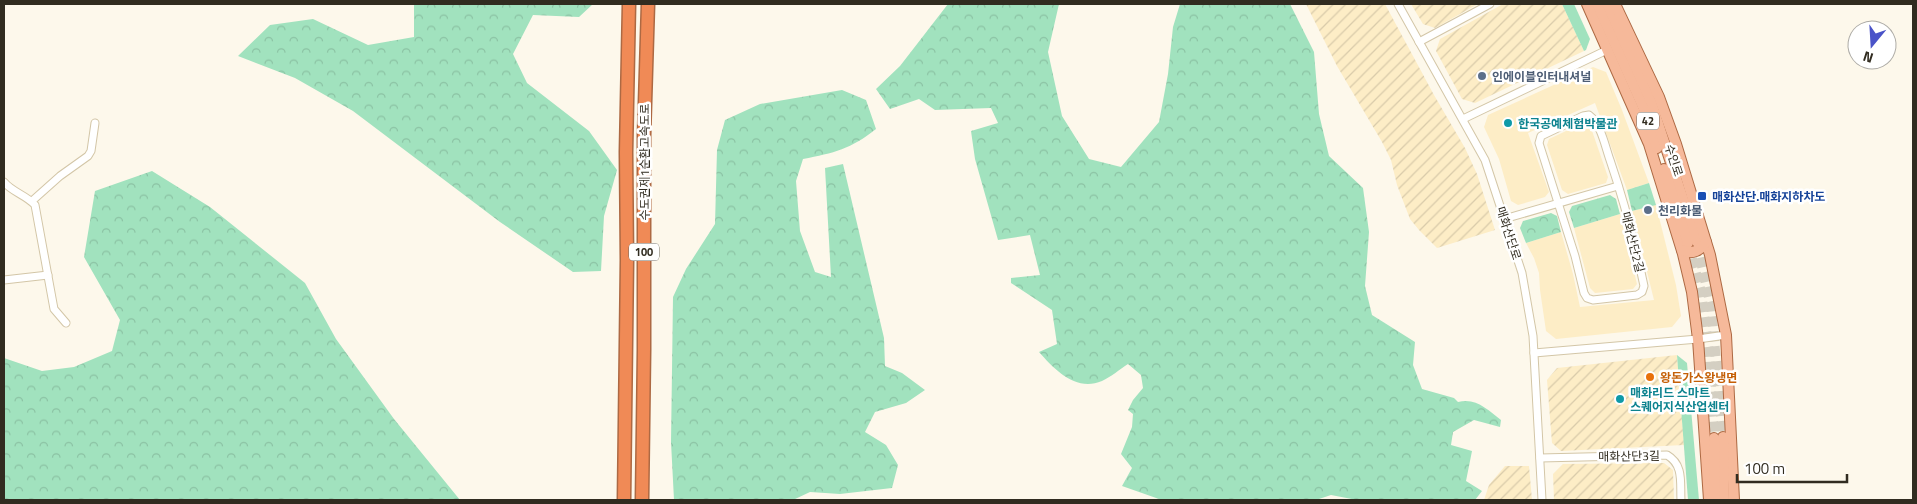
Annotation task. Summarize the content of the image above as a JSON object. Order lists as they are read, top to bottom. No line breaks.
{"streets":{"highway":["수도권제1순환고속도로","100"],"main road":["42","수인로"],"street":["매화산단로","매화산단2길","매화산단3길"]},"crossings":[["매화산단로","매화산단3길"]],"places":{"other":["인에이블인터내셔널","한국공예체험박물관","천리화물","왕돈가스왕냉면","매화리드 스마트 스퀘어지식산업센터"],"transit":["매화산단.매화지하차도"]},"scale_bar":"100 m","north":"bottom"}
